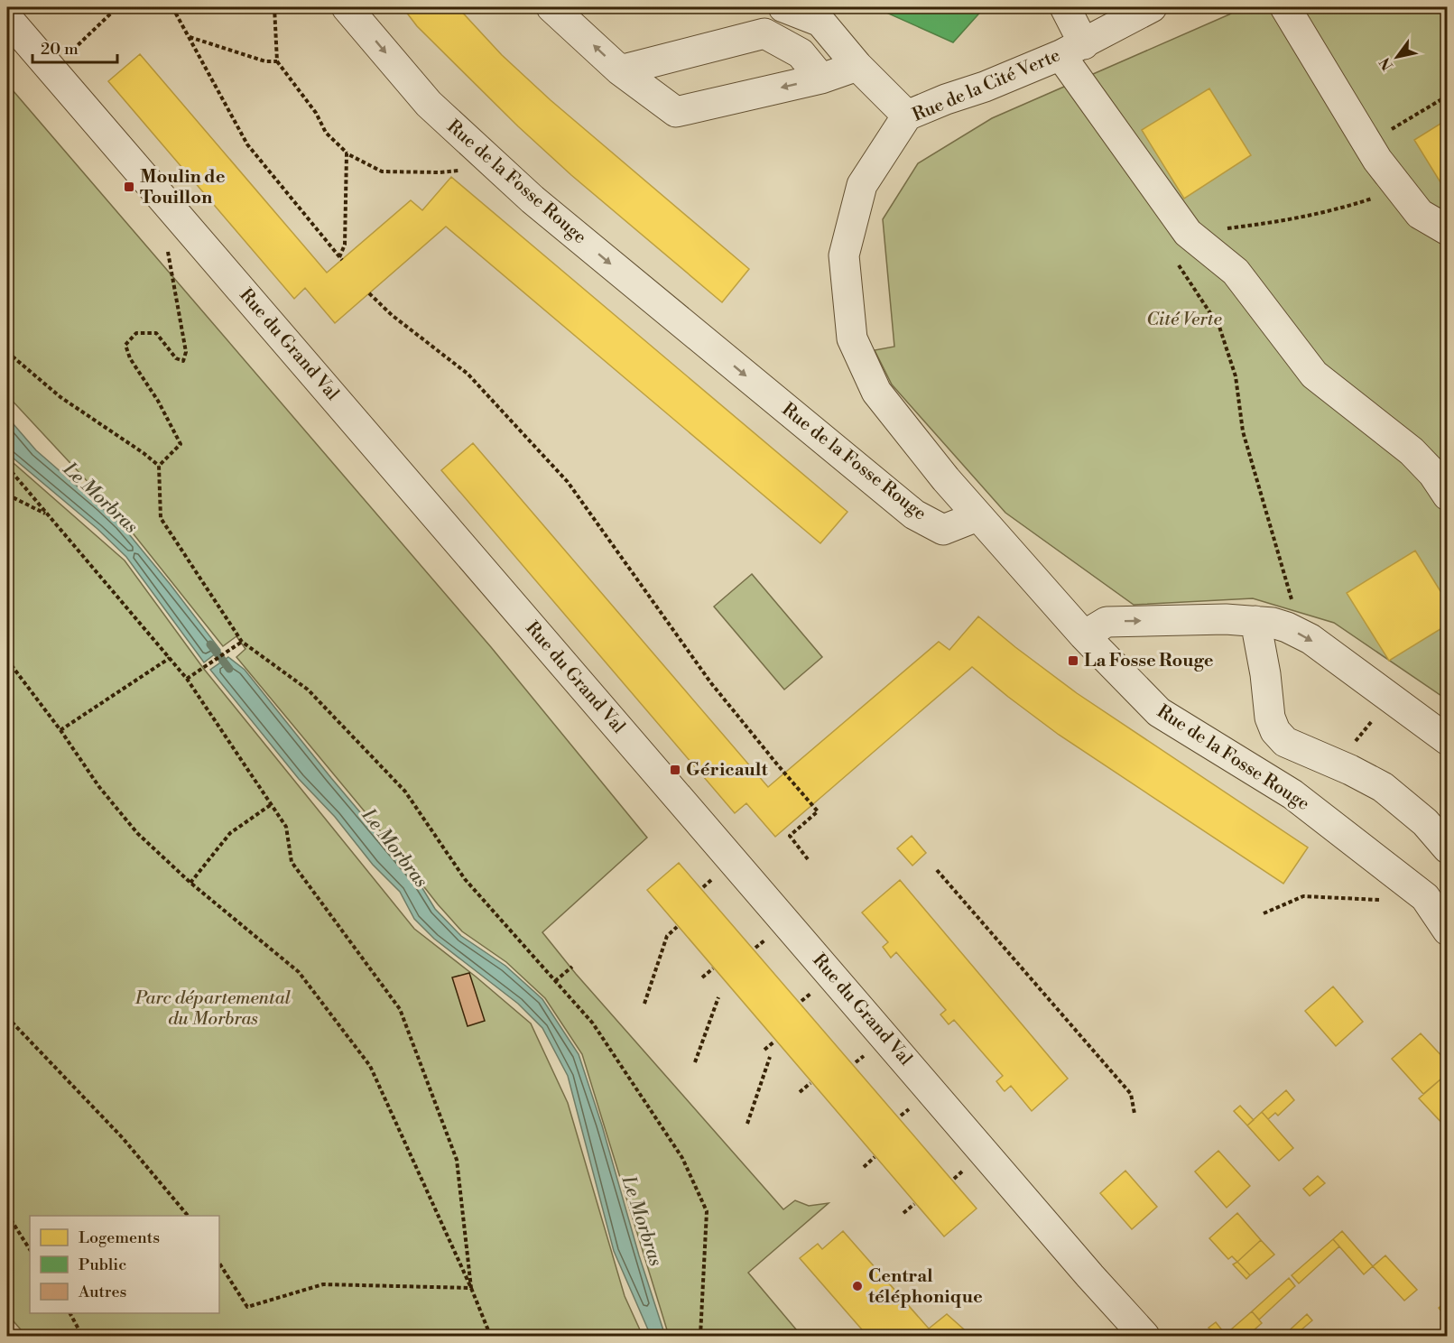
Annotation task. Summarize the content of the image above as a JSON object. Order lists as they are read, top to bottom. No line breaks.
{"streets":{"street":["Rue de la Cité Verte","Rue de la Fosse Rouge","Rue du Grand Val"]},"crossings":[["Rue de la Cité Verte","Rue de la Fosse Rouge"]],"one_way":["Rue de la Fosse Rouge"],"water":["Le Morbras"],"parks":["Cité Verte","Parc départemental du Morbras"],"places":{"transit":["Moulin de Touillon","La Fosse Rouge","Géricault"],"other":["Central téléphonique"]},"legend":["Logements","Public","Autres"],"scale_bar":"20 m","north":"bottom left"}
